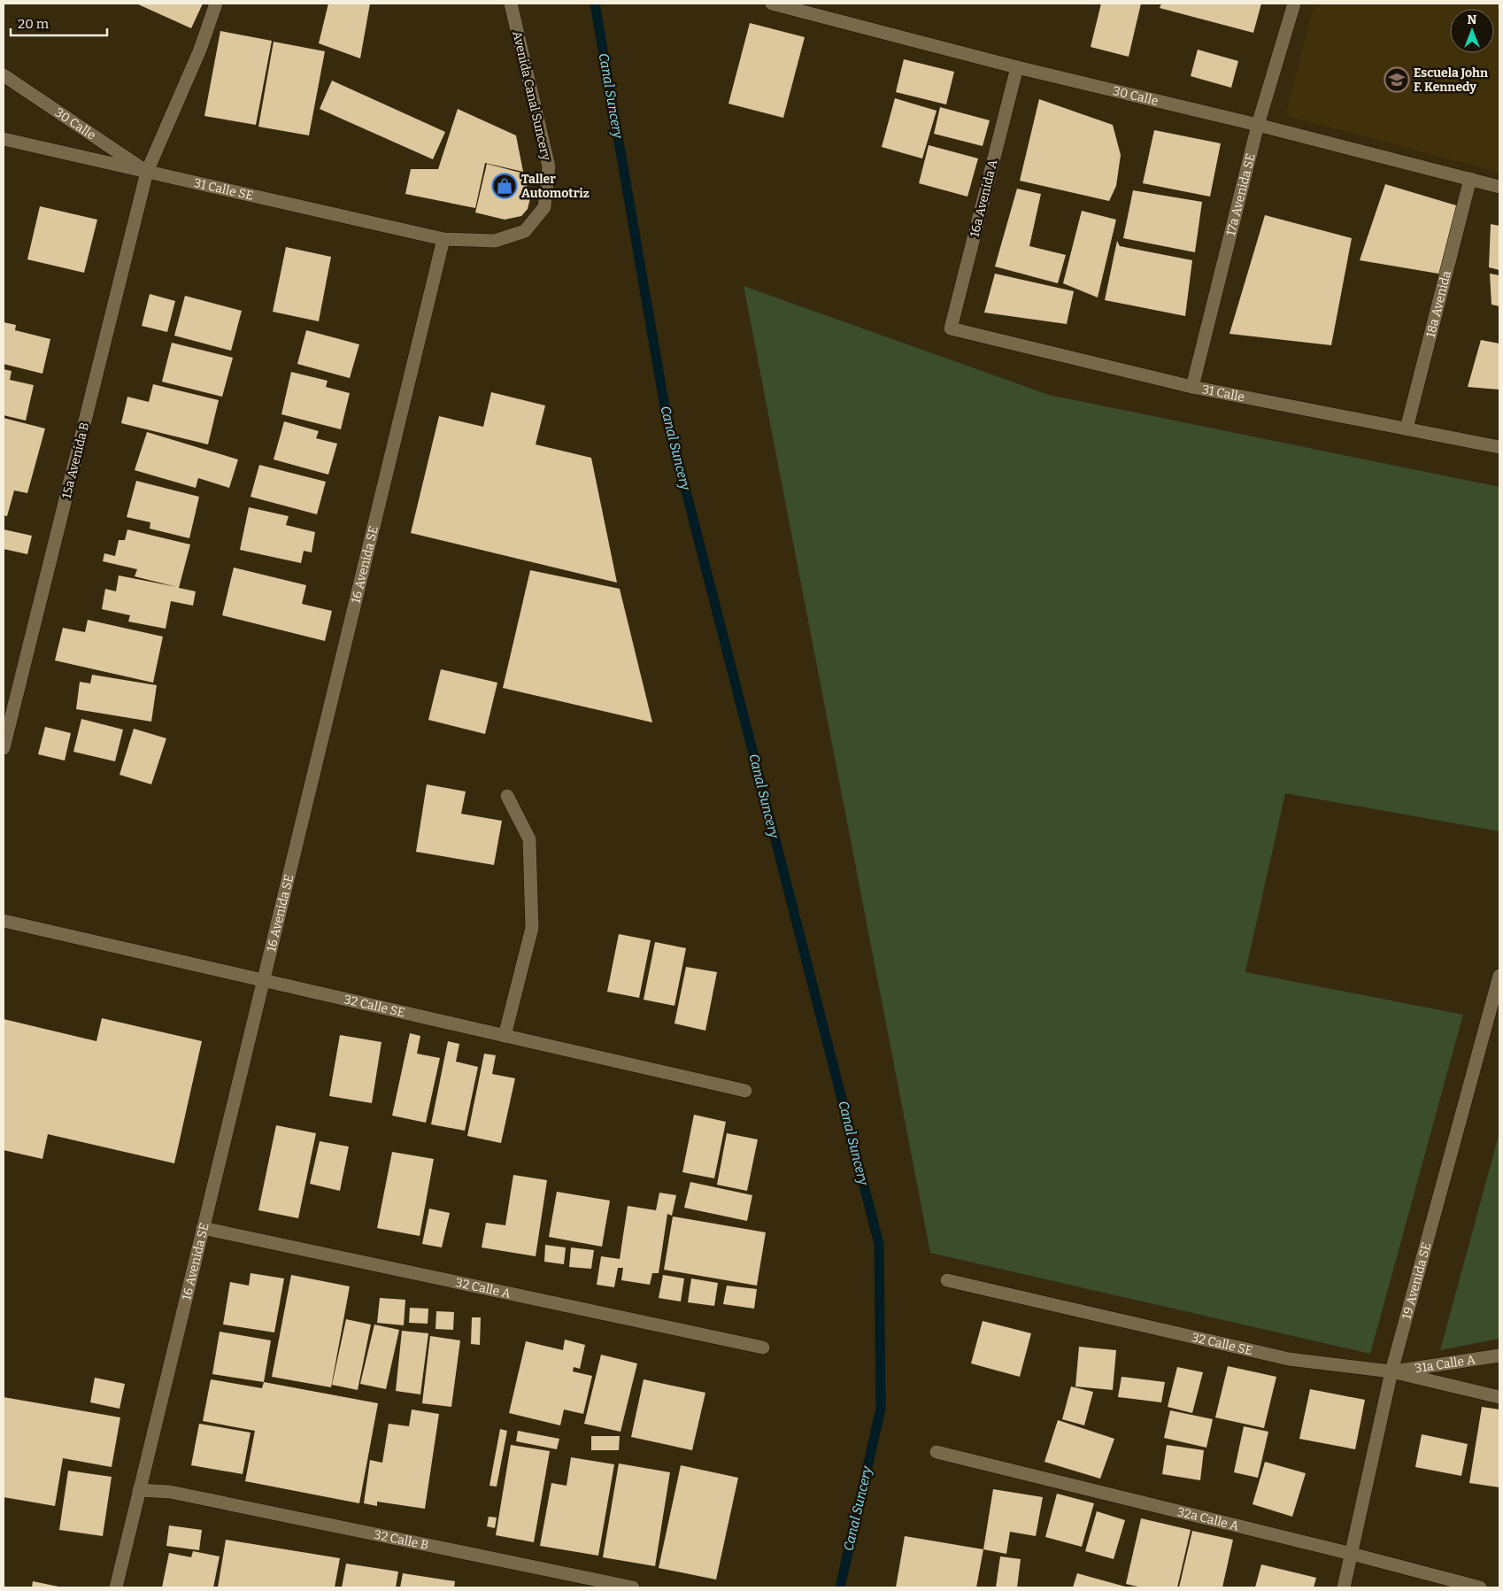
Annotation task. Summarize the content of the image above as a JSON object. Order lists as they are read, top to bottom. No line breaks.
{"streets":{"street":["Avenida Canal Suncery","30 Calle","31 Calle SE","17a Avenida SE","16a Avenida A","18a Avenida","31 Calle","15a Avenida B","16 Avenida SE","32 Calle SE","19 Avenida SE","32 Calle A","31a Calle A","32a Calle A","32 Calle B"]},"crossings":[["Avenida Canal Suncery","31 Calle SE"],["Avenida Canal Suncery","16 Avenida SE"],["30 Calle","31 Calle SE"],["30 Calle","17a Avenida SE"],["30 Calle","16a Avenida A"],["30 Calle","18a Avenida"],["30 Calle","15a Avenida B"],["31 Calle SE","15a Avenida B"],["31 Calle SE","16 Avenida SE"],["17a Avenida SE","31 Calle"],["16a Avenida A","31 Calle"],["18a Avenida","31 Calle"],["16 Avenida SE","32 Calle SE"],["16 Avenida SE","32 Calle A"],["16 Avenida SE","32 Calle B"],["32 Calle SE","19 Avenida SE"],["32 Calle SE","31a Calle A"],["19 Avenida SE","31a Calle A"],["19 Avenida SE","32a Calle A"]],"water":["Canal Suncery"],"places":{"school or university":["Escuela John F. Kennedy"],"shop":["Taller Automotriz"]},"scale_bar":"20 m","north":"top"}
